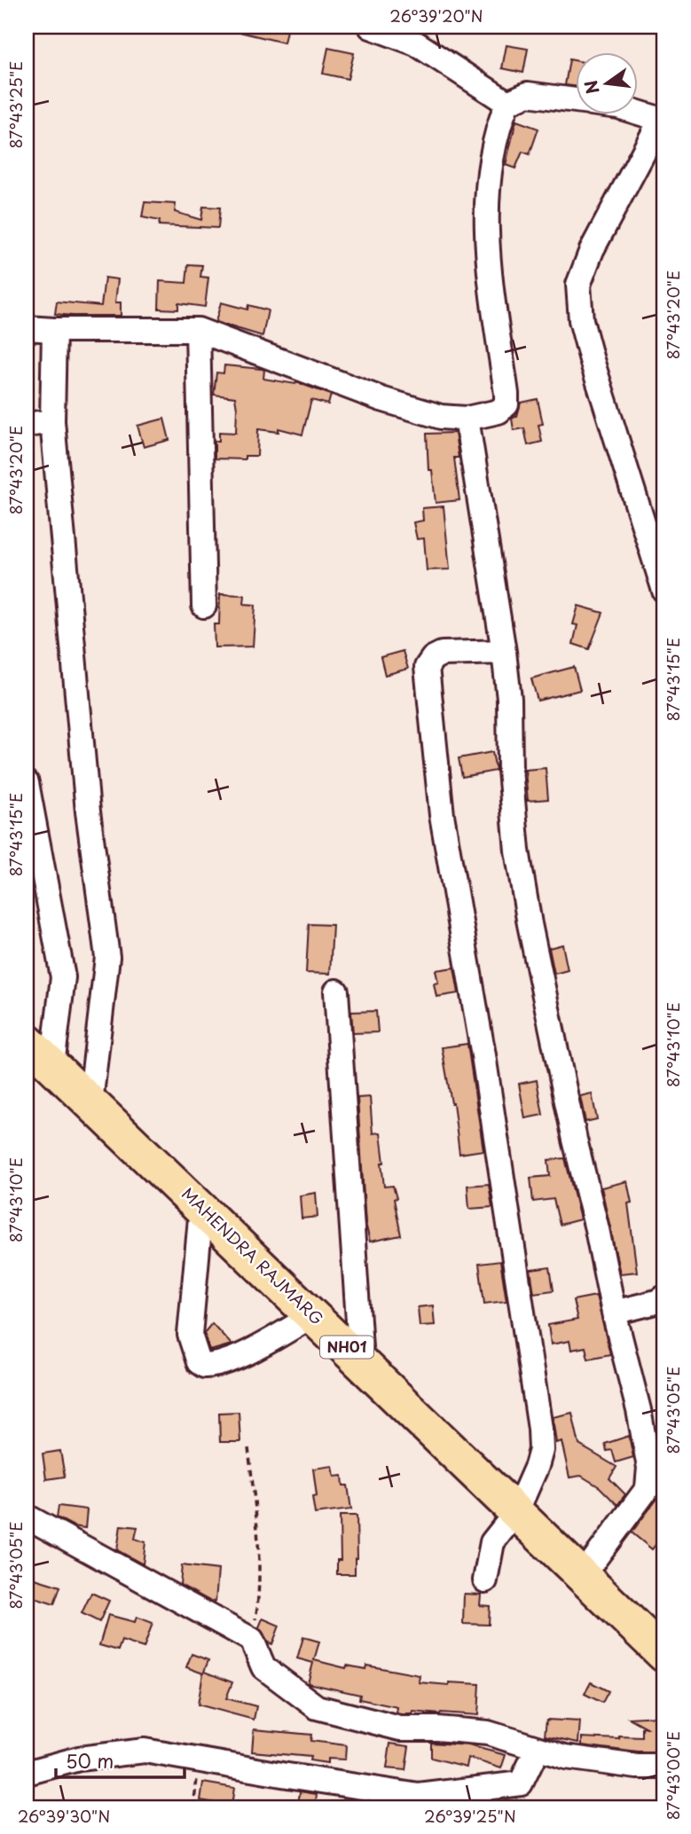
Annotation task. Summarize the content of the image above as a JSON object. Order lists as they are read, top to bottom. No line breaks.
{"streets":{"highway":["MAHENDRA RAJMARG","NH01"]},"scale_bar":"50 m","north":"left","coordinates":["26°39'20\"N","87°43'25\"E","87°43'20\"E","87°43'15\"E","87°43'10\"E","87°43'05\"E","87°43'00\"E","26°39'30\"N","26°39'25\"N"]}
